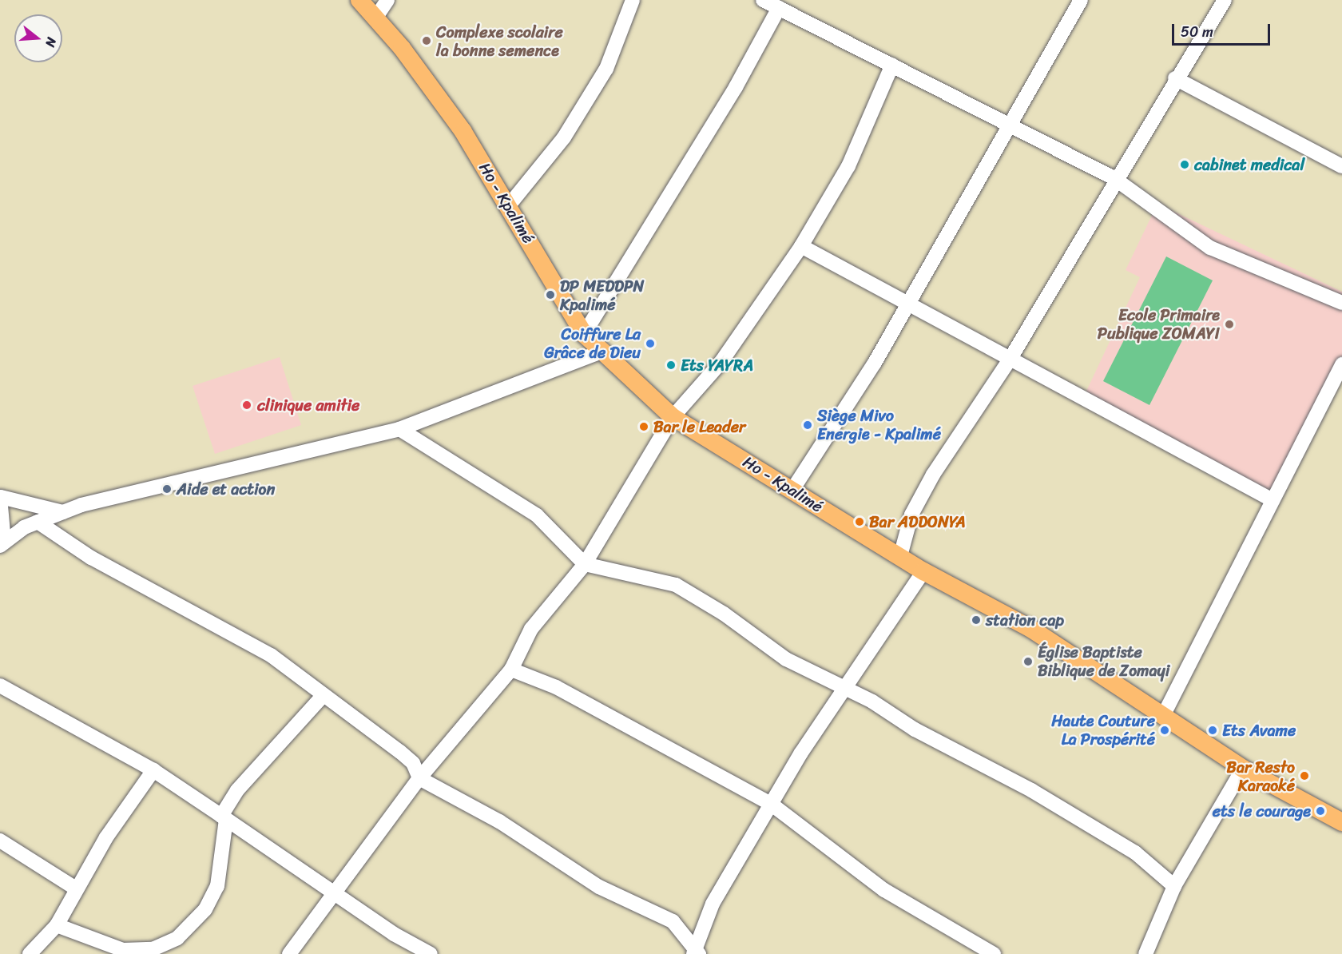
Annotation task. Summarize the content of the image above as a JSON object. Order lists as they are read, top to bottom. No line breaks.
{"streets":{"main road":["Ho - Kpalimé"]},"places":["Complexe scolaire la bonne semence","cabinet medical","DP MEDDPN Kpalimé","Ecole Primaire Publique ZOMAYI","Coiffure La Grâce de Dieu","Ets YAYRA","clinique amitie","Siège Mivo Energie - Kpalimé","Bar le Leader","Aide et action","Bar ADDONYA","station cap","Église Baptiste Biblique de Zomayi","Haute Couture La Prospérité","Ets Avame","Bar Resto Karaoké","ets le courage"],"scale_bar":"50 m","north":"right"}
